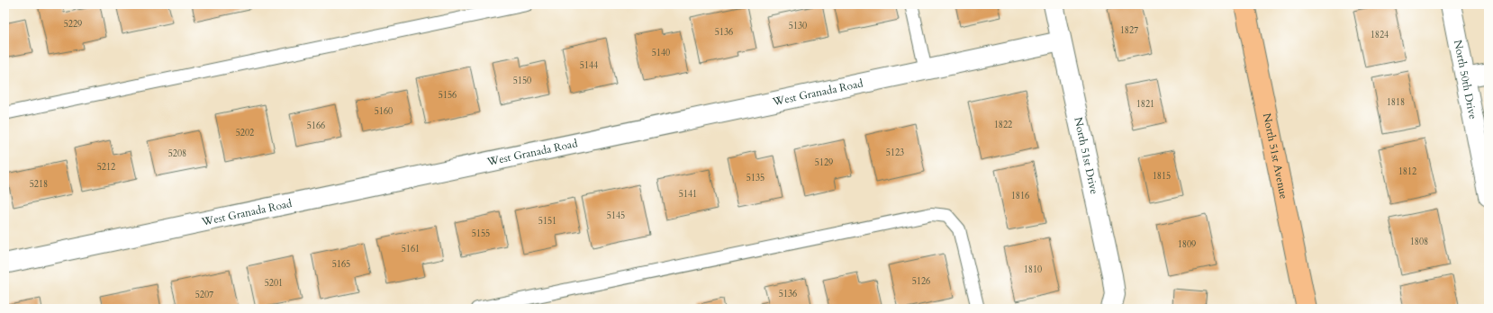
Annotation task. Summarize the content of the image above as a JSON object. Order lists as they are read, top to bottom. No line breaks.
{"streets":{"main road":["North 51st Avenue"],"street":["North 50th Drive","West Granada Road","North 51st Drive"]},"crossings":[["West Granada Road","North 51st Drive"]],"house_numbers":["5229","5130","1827","5136","1824","5140","5144","5150","5156","1818","1821","5160","1822","5166","5202","5123","5208","5129","5212","1812","1815","5135","5218","5141","1816","5145","5151","5155","1808","1809","5161","5165","1810","5126","5201","5136","5207"]}
